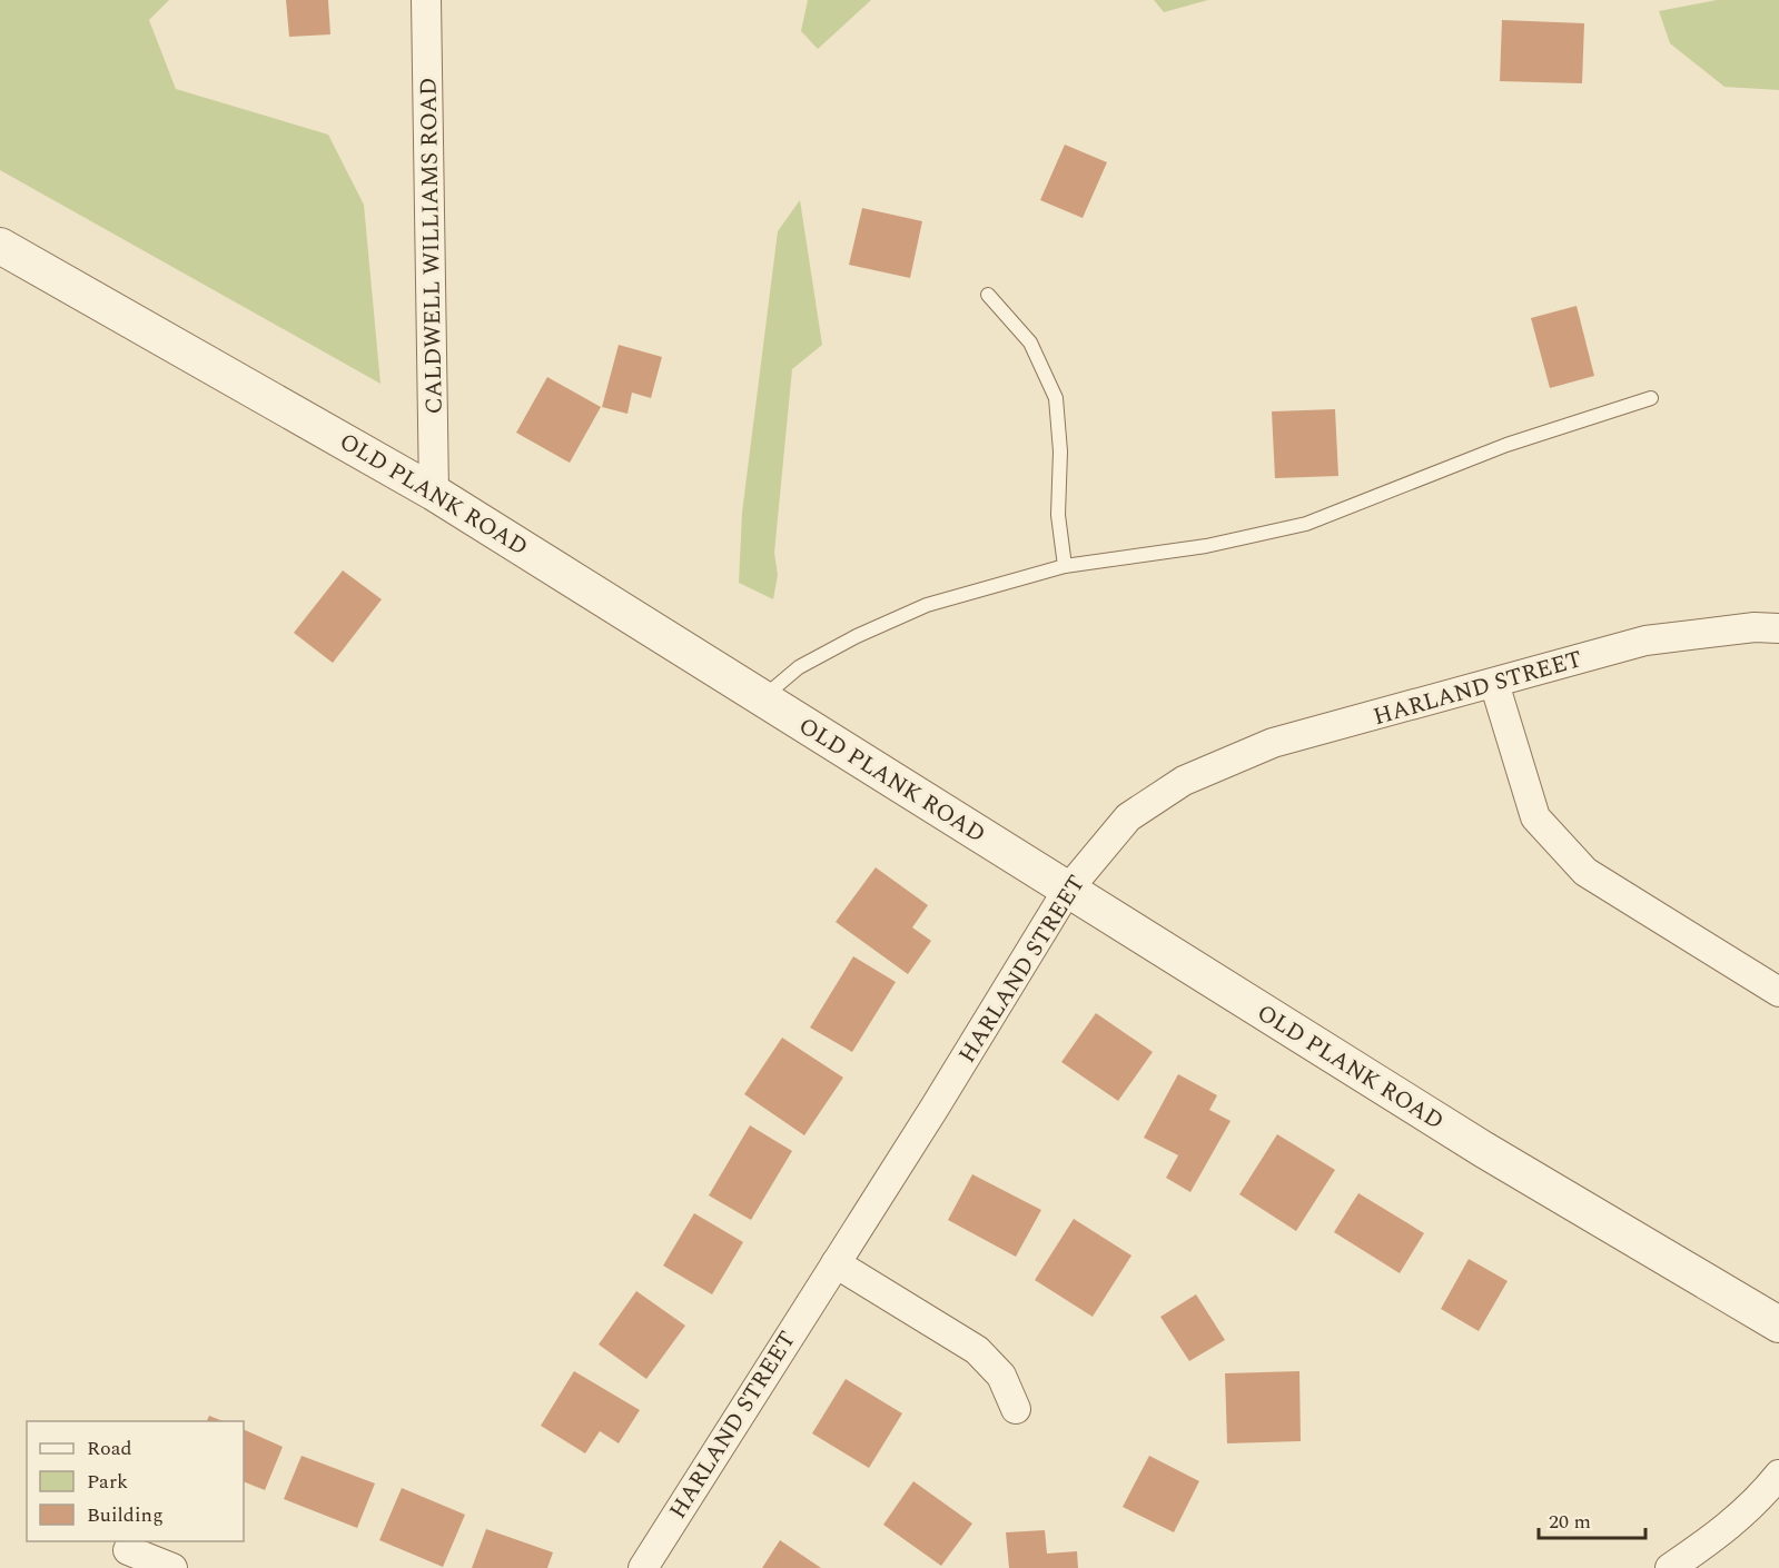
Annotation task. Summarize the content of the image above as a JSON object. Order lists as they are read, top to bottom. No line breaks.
{"streets":{"street":["CALDWELL WILLIAMS ROAD","OLD PLANK ROAD","HARLAND STREET"]},"crossings":[["CALDWELL WILLIAMS ROAD","OLD PLANK ROAD"],["OLD PLANK ROAD","HARLAND STREET"]],"legend":["Road","Park","Building"],"scale_bar":"20 m"}
